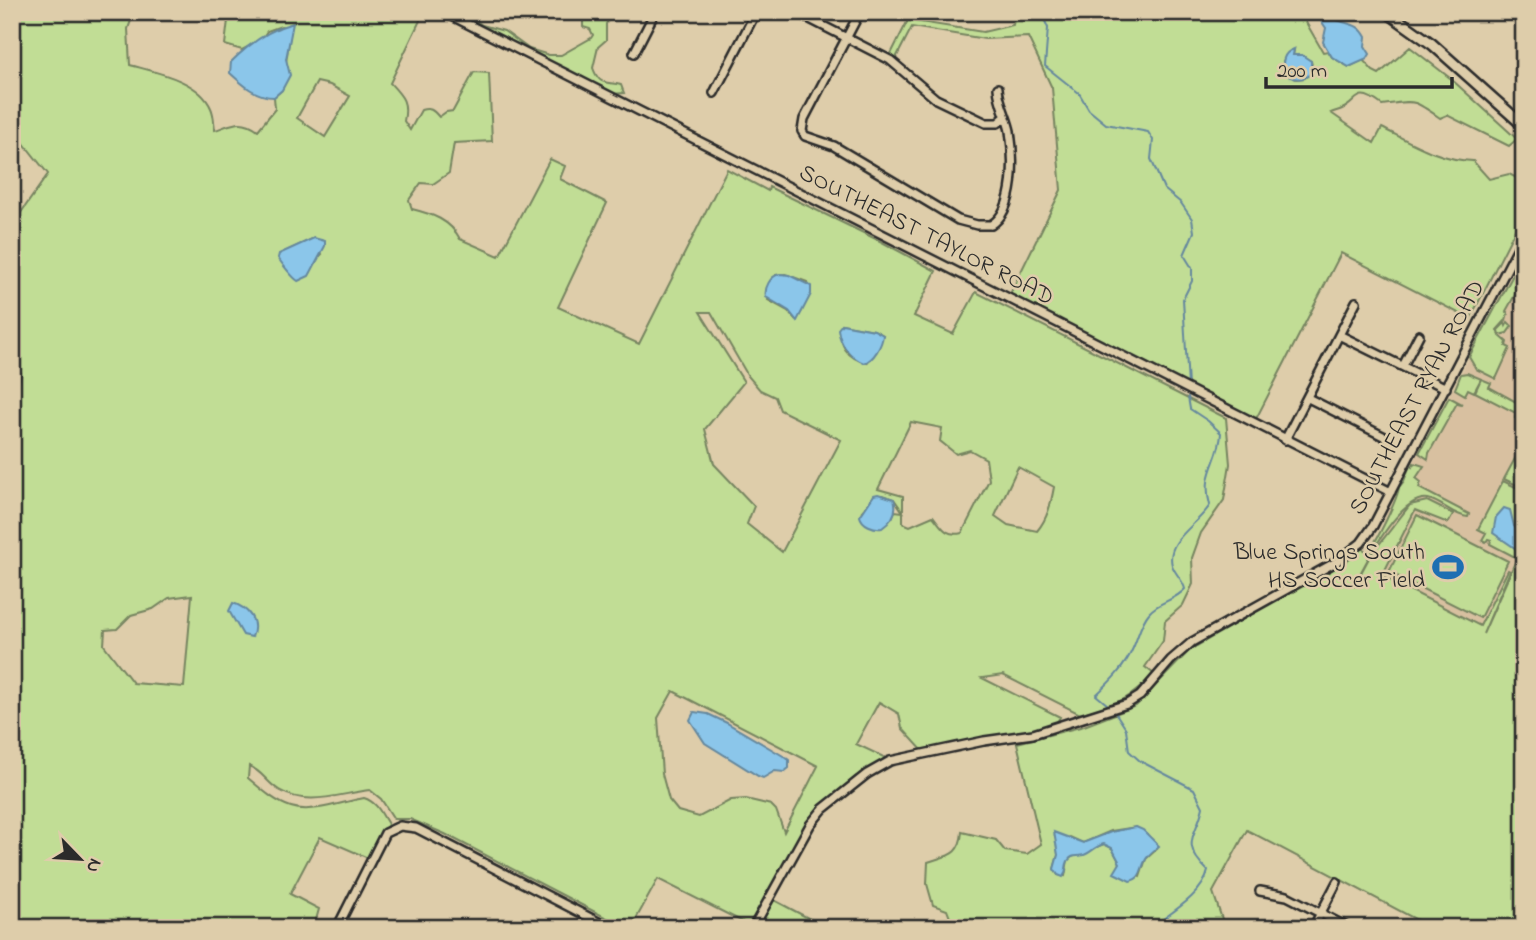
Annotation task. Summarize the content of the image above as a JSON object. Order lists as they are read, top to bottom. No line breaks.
{"streets":{"street":["SOUTHEAST TAYLOR ROAD","SOUTHEAST RYAN ROAD"]},"crossings":[["SOUTHEAST TAYLOR ROAD","SOUTHEAST RYAN ROAD"]],"places":{"sports":["Blue Springs South HS Soccer Field"]},"scale_bar":"200 m","north":"bottom right"}
